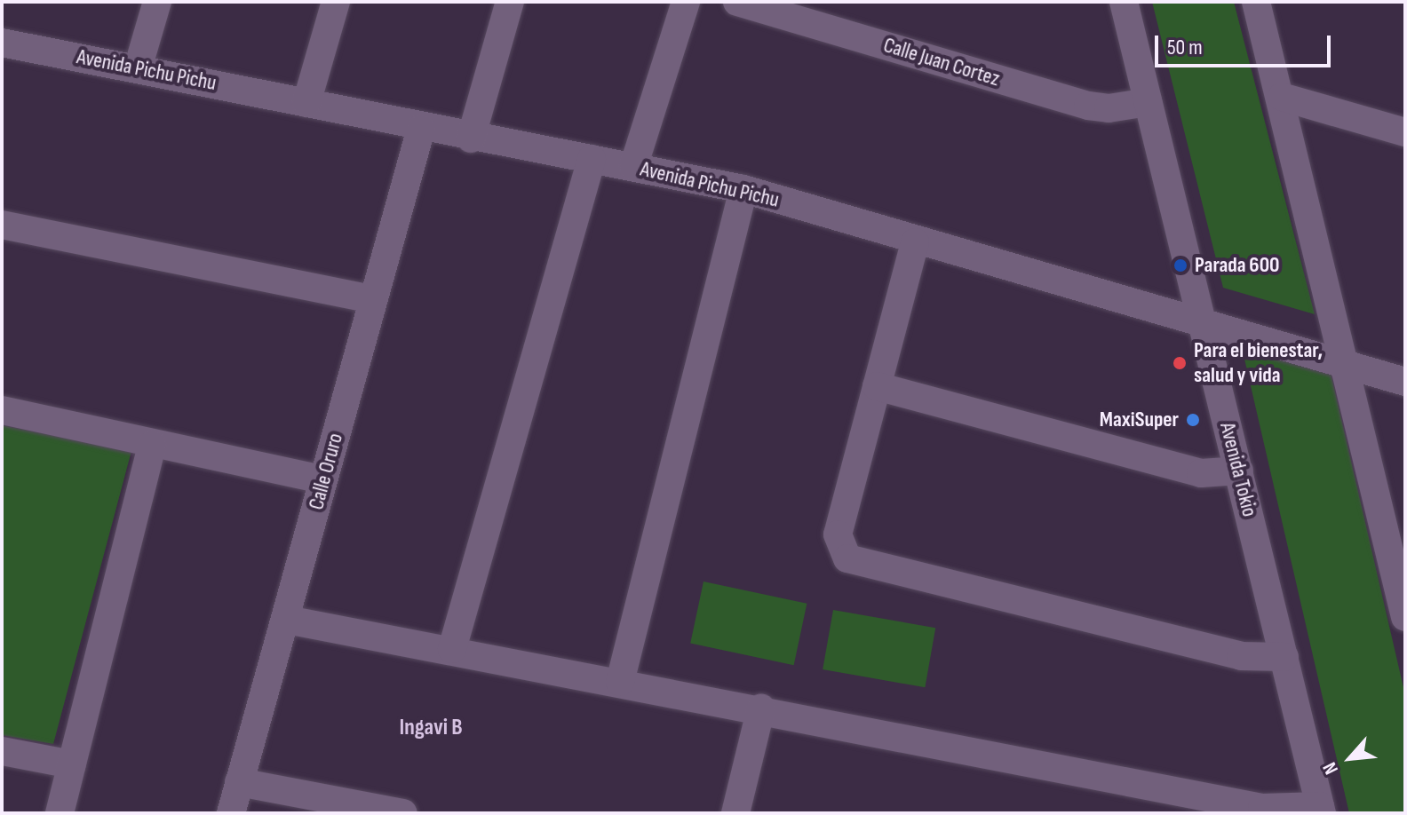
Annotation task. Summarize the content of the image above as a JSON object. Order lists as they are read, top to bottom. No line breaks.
{"streets":{"street":["Calle Juan Cortez","Avenida Pichu Pichu","Avenida Tokio","Calle Oruro"]},"crossings":[["Calle Juan Cortez","Avenida Tokio"],["Avenida Pichu Pichu","Avenida Tokio"],["Avenida Pichu Pichu","Calle Oruro"]],"districts":["Ingavi B"],"places":["Parada 600","Para el bienestar, salud y vida","MaxiSuper"],"scale_bar":"50 m","north":"bottom left"}
